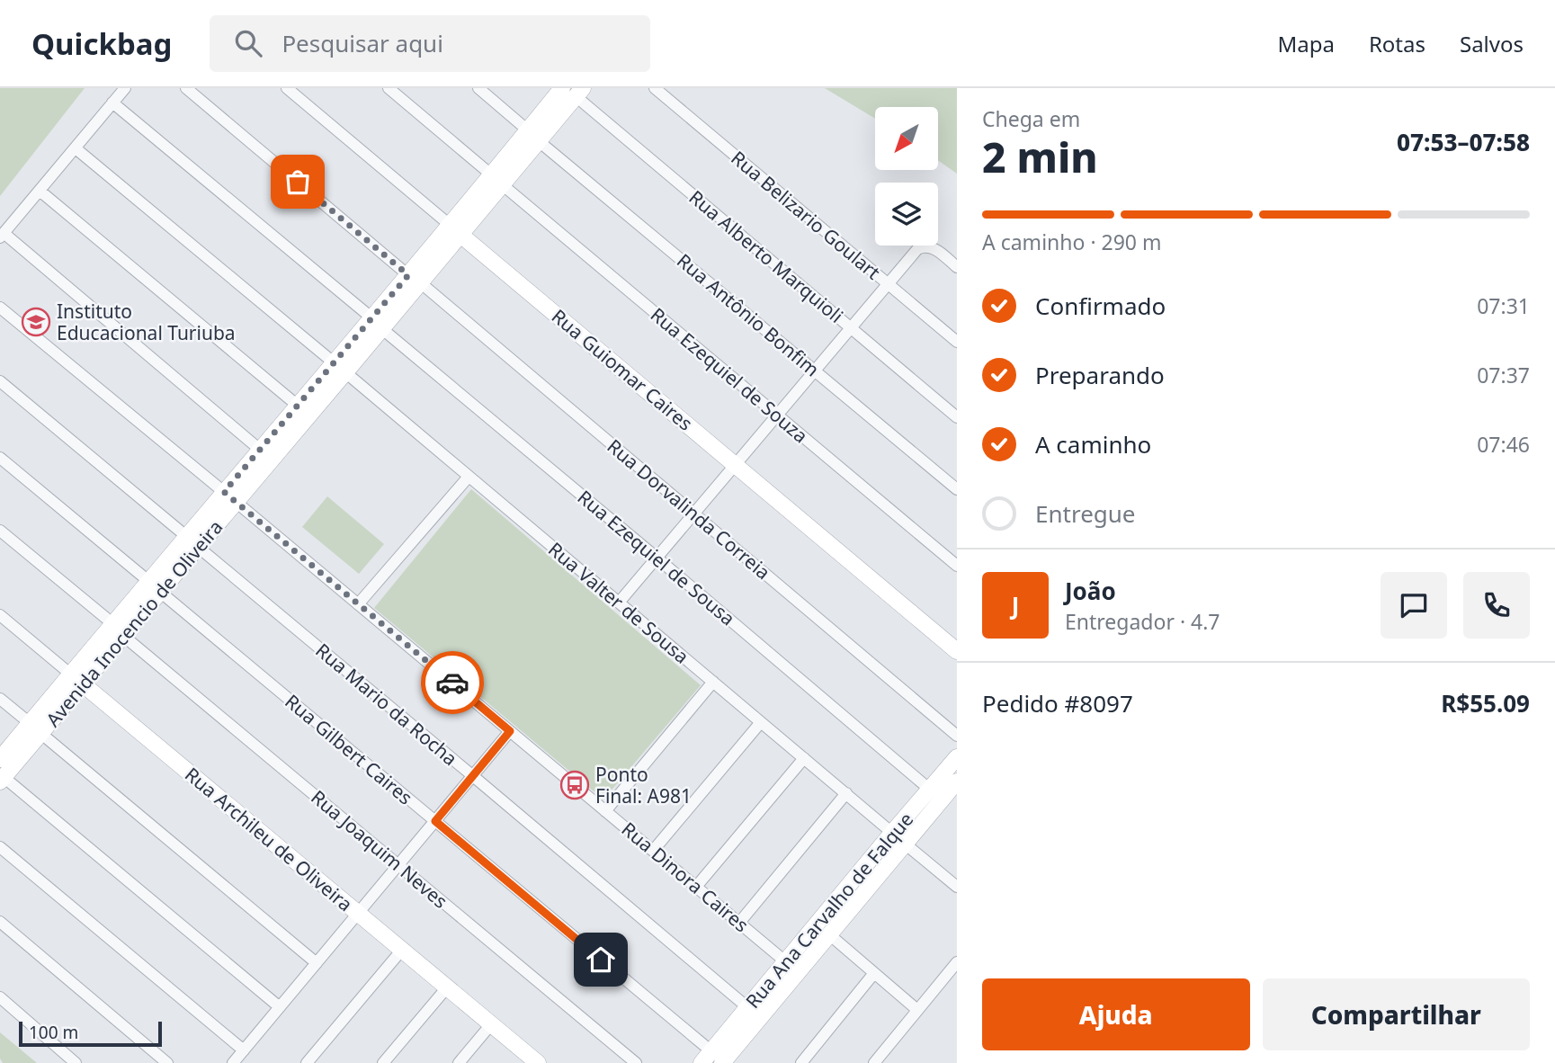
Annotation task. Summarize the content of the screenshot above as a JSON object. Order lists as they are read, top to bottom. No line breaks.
{"streets":{"street":["Rua Belizario Goulart","Rua Alberto Marquioli","Rua Antônio Bonfim","Rua Guiomar Caires","Rua Ezequiel de Souza","Rua Dorvalinda Correia","Rua Ezequiel de Sousa","Rua Valter de Sousa","Avenida Inocencio de Oliveira","Rua Mario da Rocha","Rua Gilbert Caires","Rua Archileu de Oliveira","Rua Joaquim Neves","Rua Dinora Caires","Rua Ana Carvalho de Falque"]},"crossings":[["Rua Alberto Marquioli","Avenida Inocencio de Oliveira"],["Rua Antônio Bonfim","Avenida Inocencio de Oliveira"],["Rua Guiomar Caires","Avenida Inocencio de Oliveira"],["Rua Ezequiel de Souza","Avenida Inocencio de Oliveira"],["Rua Dorvalinda Correia","Avenida Inocencio de Oliveira"],["Rua Ezequiel de Sousa","Avenida Inocencio de Oliveira"],["Rua Ezequiel de Sousa","Rua Ana Carvalho de Falque"],["Rua Valter de Sousa","Avenida Inocencio de Oliveira"],["Rua Valter de Sousa","Rua Ana Carvalho de Falque"],["Avenida Inocencio de Oliveira","Rua Mario da Rocha"],["Avenida Inocencio de Oliveira","Rua Gilbert Caires"],["Avenida Inocencio de Oliveira","Rua Archileu de Oliveira"],["Avenida Inocencio de Oliveira","Rua Joaquim Neves"],["Avenida Inocencio de Oliveira","Rua Dinora Caires"],["Rua Mario da Rocha","Rua Ana Carvalho de Falque"],["Rua Gilbert Caires","Rua Ana Carvalho de Falque"],["Rua Dinora Caires","Rua Ana Carvalho de Falque"]],"places":{"school or university":["Instituto Educacional Turiuba"],"bus stop":["Ponto Final: A981"]},"scale_bar":"100 m","north":"bottom left","page":{"header":"Quickbag","search":"Pesquisar aqui","nav":["Mapa","Rotas","Salvos"],"heading":["2 min","Chega em","07:53–07:58"],"panel":["João","Entregador · 4.7","Pedido #8097","R$55.09"],"bar":"A caminho · 290 m","list":[["Confirmado","07:31"],["Preparando","07:37"],["A caminho","07:46"],"Entregue"],"round":"J","buttons":["Ajuda","Compartilhar"],"scale":"100 m"}}
